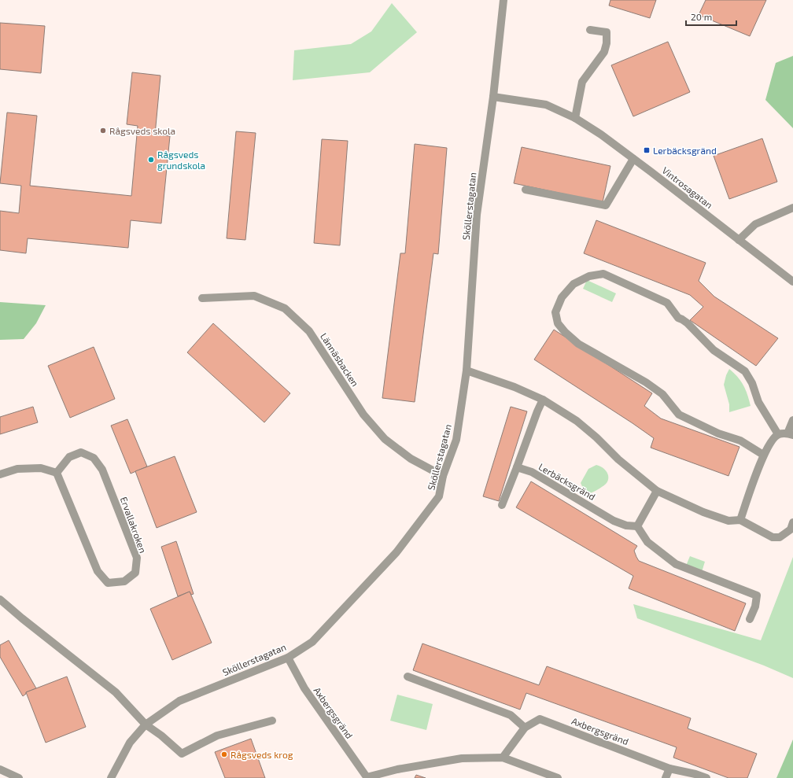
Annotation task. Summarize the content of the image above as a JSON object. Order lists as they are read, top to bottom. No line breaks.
{"streets":{"street":["Vintrosagatan","Sköllerstagatan","Lännäsbacken","Lerbäcksgränd","Ervallakroken","Axbergsgränd"]},"crossings":[["Vintrosagatan","Sköllerstagatan"],["Sköllerstagatan","Lännäsbacken"],["Sköllerstagatan","Axbergsgränd"]],"places":{"other":["Rågsveds skola","Rågsveds grundskola","Rågsveds krog"],"transit":["Lerbäcksgränd"]},"scale_bar":"20 m"}
